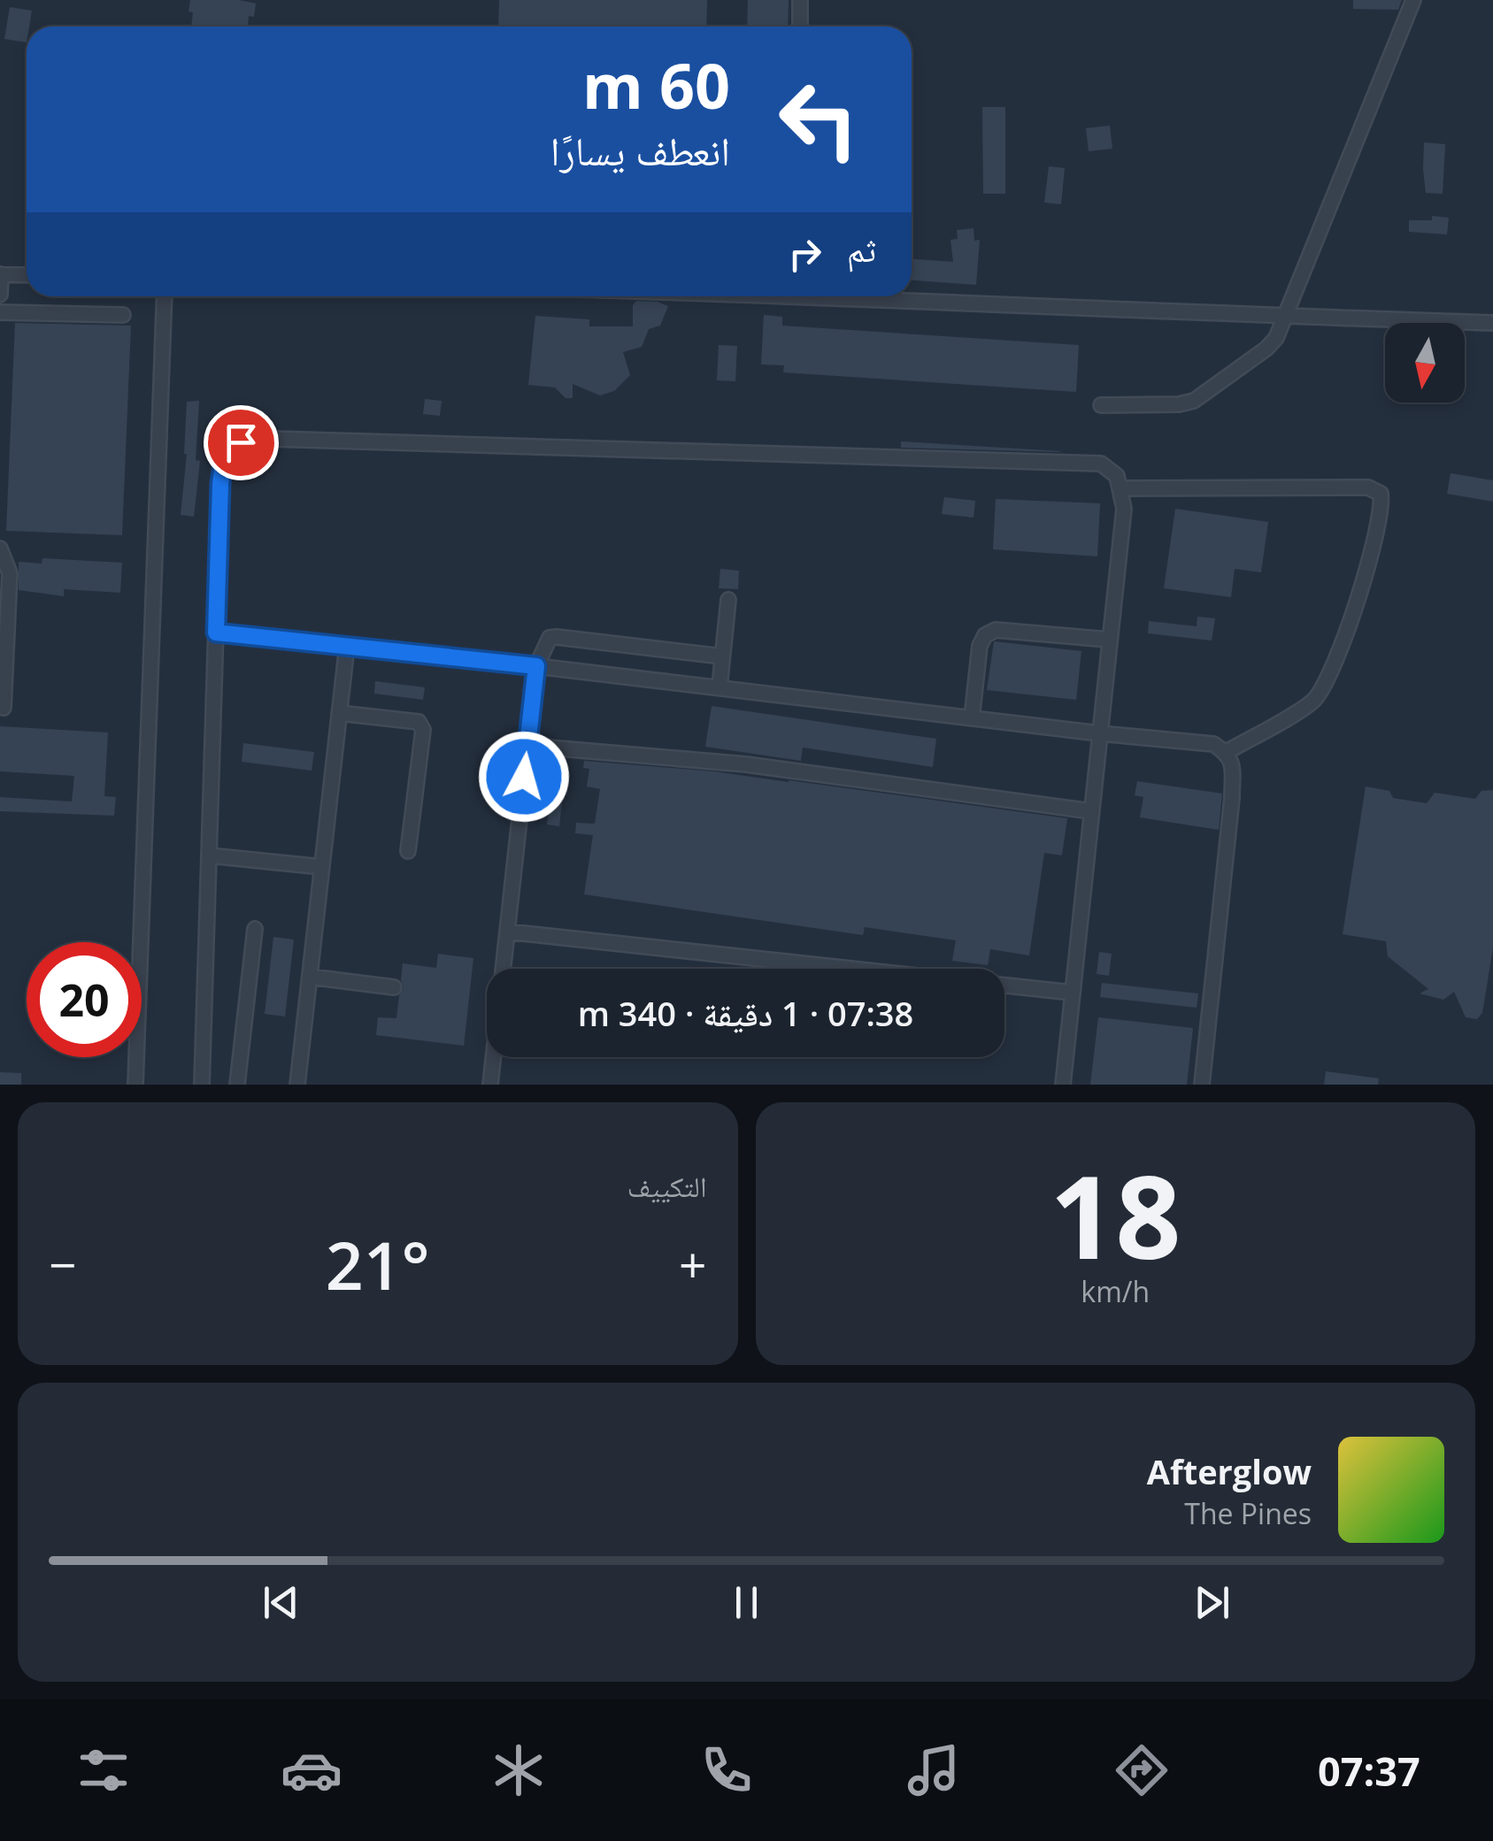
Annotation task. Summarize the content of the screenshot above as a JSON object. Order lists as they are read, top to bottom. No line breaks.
{"north":"bottom","page":{"turn":["60 m","انعطف يسارًا"],"then":"ثم","limit":"20","trip":"07:38 · 1 دقيقة · 340 m","tile":[["18","km/h"],"التكييف"],"heat":["−","21°","+"],"song":["Afterglow","The Pines"],"tabs":"07:37"}}
